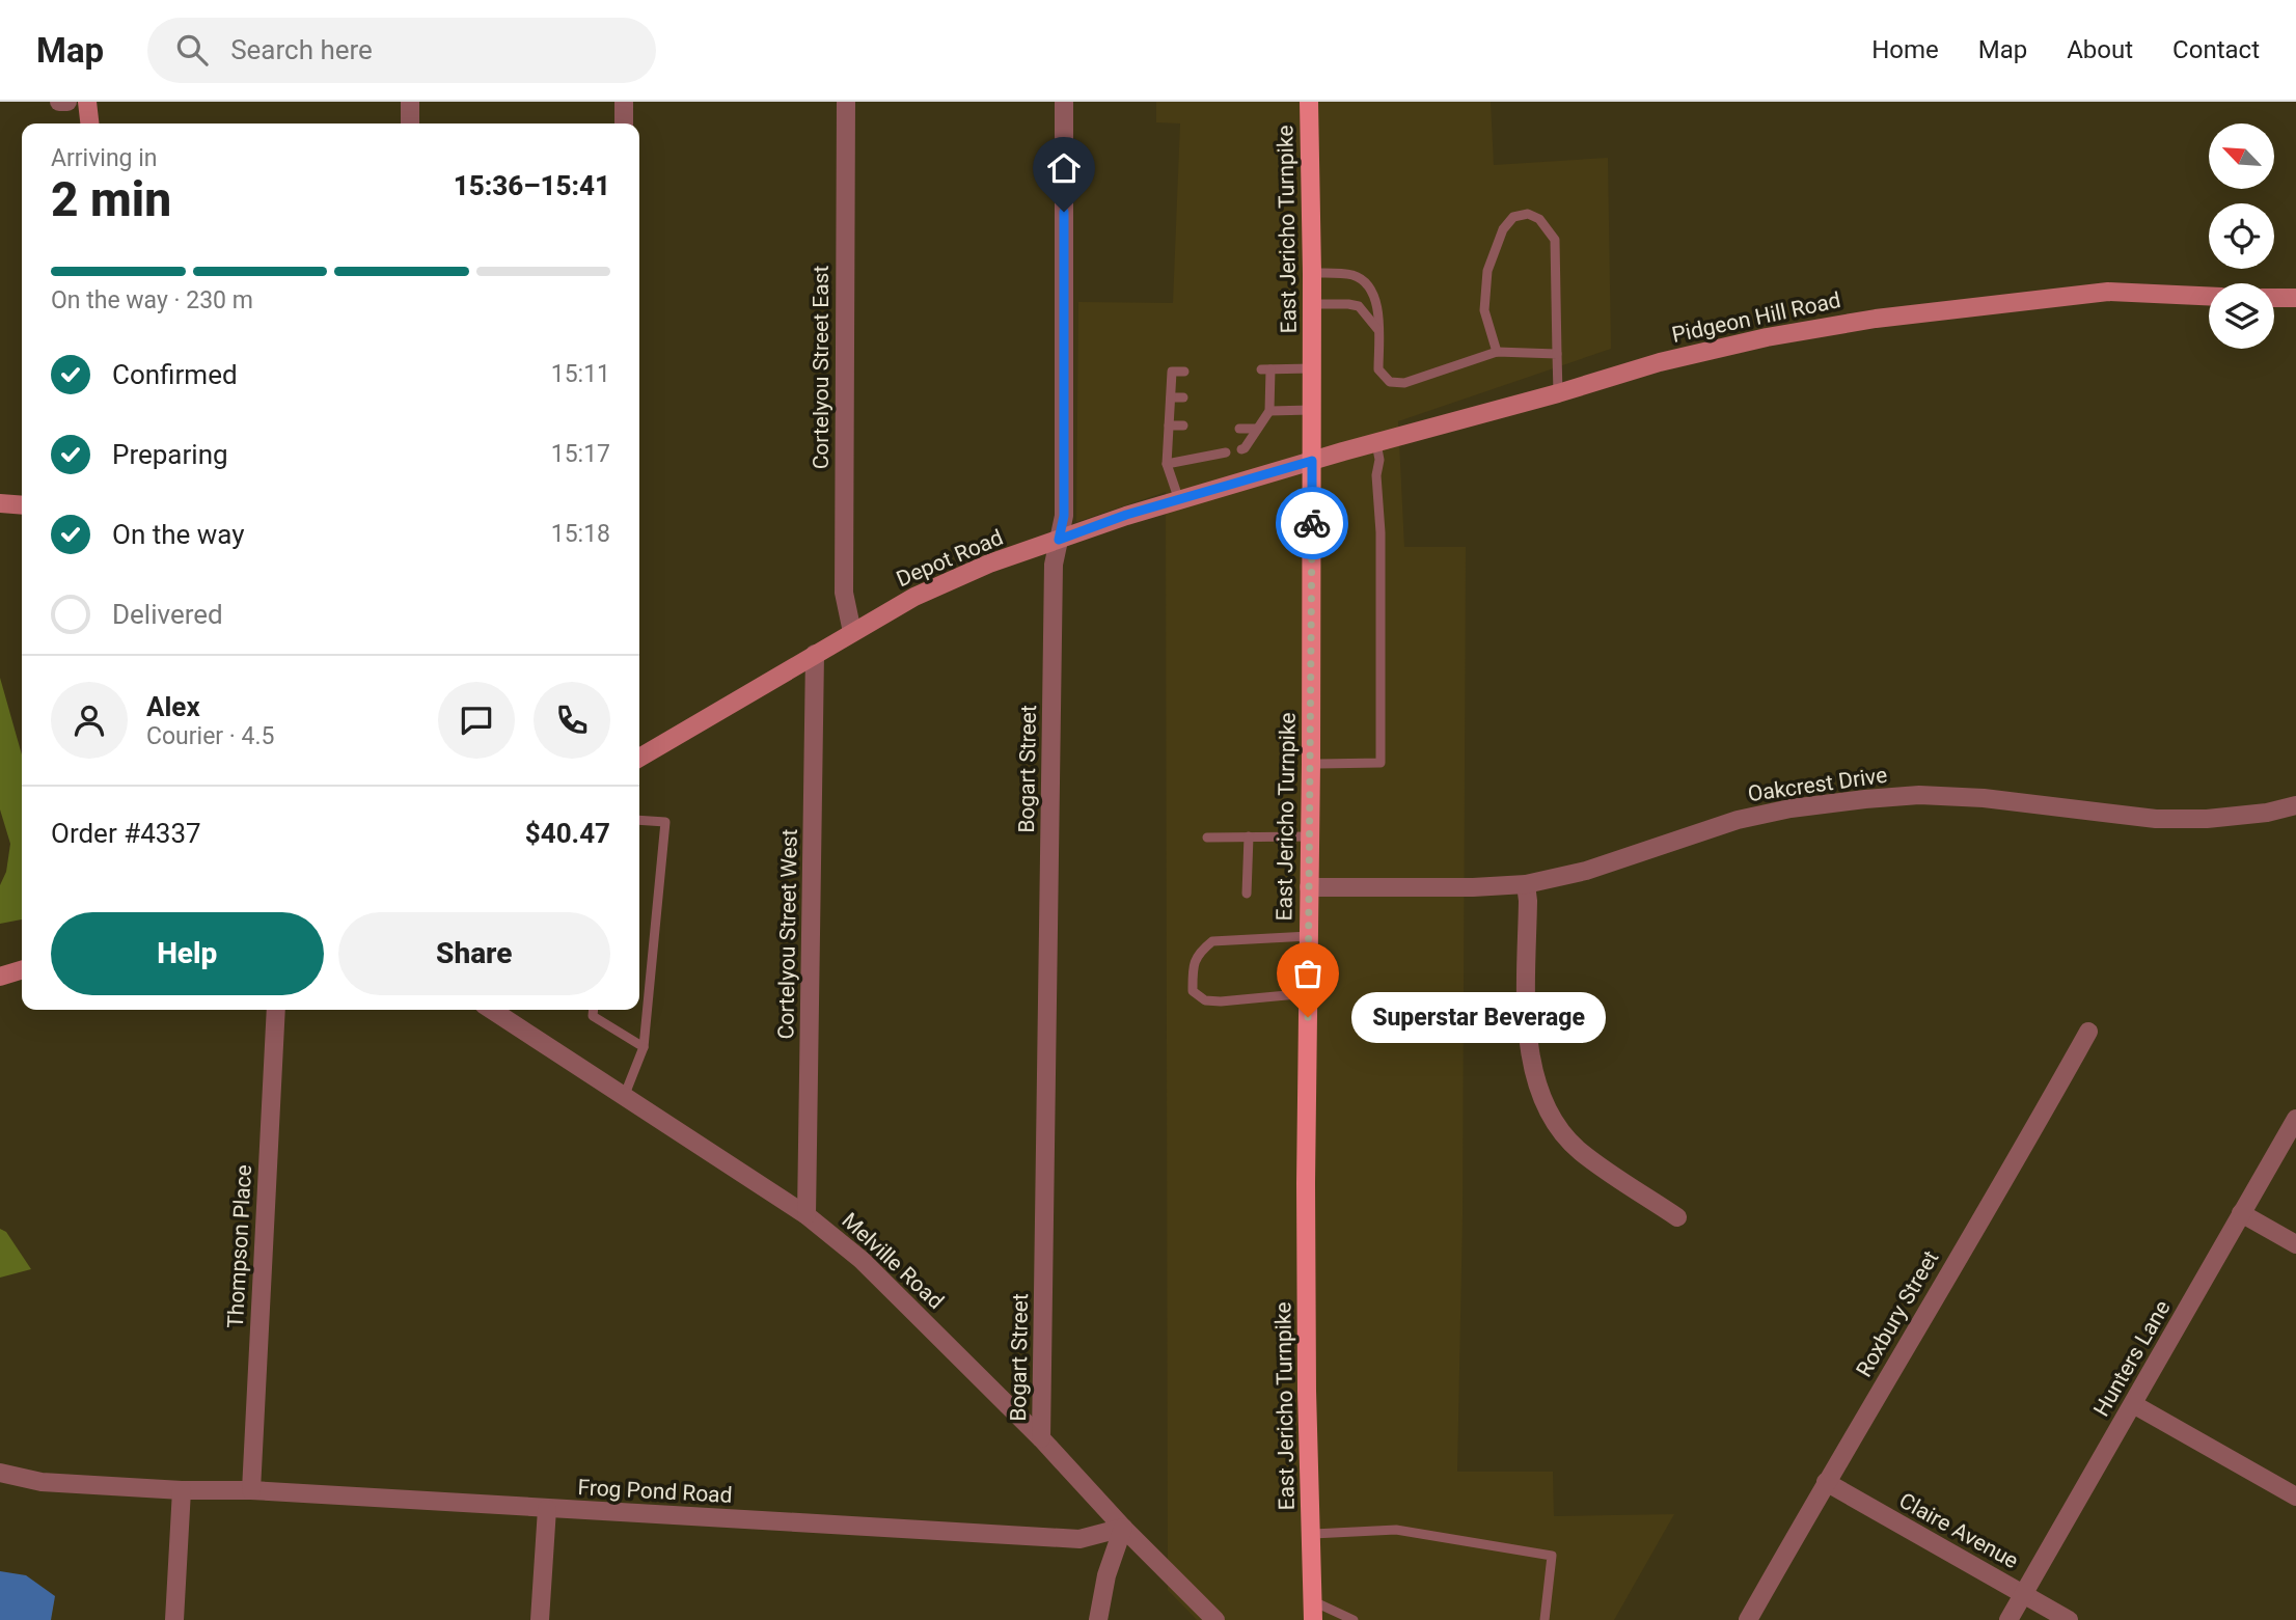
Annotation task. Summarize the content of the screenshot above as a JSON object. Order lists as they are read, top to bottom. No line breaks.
{"streets":{"main road":["East Jericho Turnpike"],"street":["Pidgeon Hill Road","Cortelyou Street East","Depot Road","Bogart Street","Oakcrest Drive","Cortelyou Street West","Thompson Place","Melville Road","Roxbury Street","Hunters Lane","Frog Pond Road","Claire Avenue"]},"crossings":[["East Jericho Turnpike","Pidgeon Hill Road"],["East Jericho Turnpike","Depot Road"],["East Jericho Turnpike","Oakcrest Drive"],["Pidgeon Hill Road","Depot Road"],["Cortelyou Street East","Depot Road"],["Depot Road","Bogart Street"],["Depot Road","Cortelyou Street West"],["Bogart Street","Melville Road"],["Cortelyou Street West","Melville Road"],["Thompson Place","Frog Pond Road"],["Melville Road","Frog Pond Road"],["Roxbury Street","Claire Avenue"],["Hunters Lane","Claire Avenue"]],"places":["Superstar Beverage"],"north":"top left","page":{"header":"Map","search":"Search here","nav":["Home","Map","About","Contact"],"heading":["2 min","Arriving in","15:36–15:41"],"panel":["Alex","Courier · 4.5","Order #4337","$40.47"],"bar":"On the way · 230 m","list":[["Confirmed","15:11"],["Preparing","15:17"],["On the way","15:18"],"Delivered"],"buttons":["Help","Share"],"bubble":"Superstar Beverage"}}
